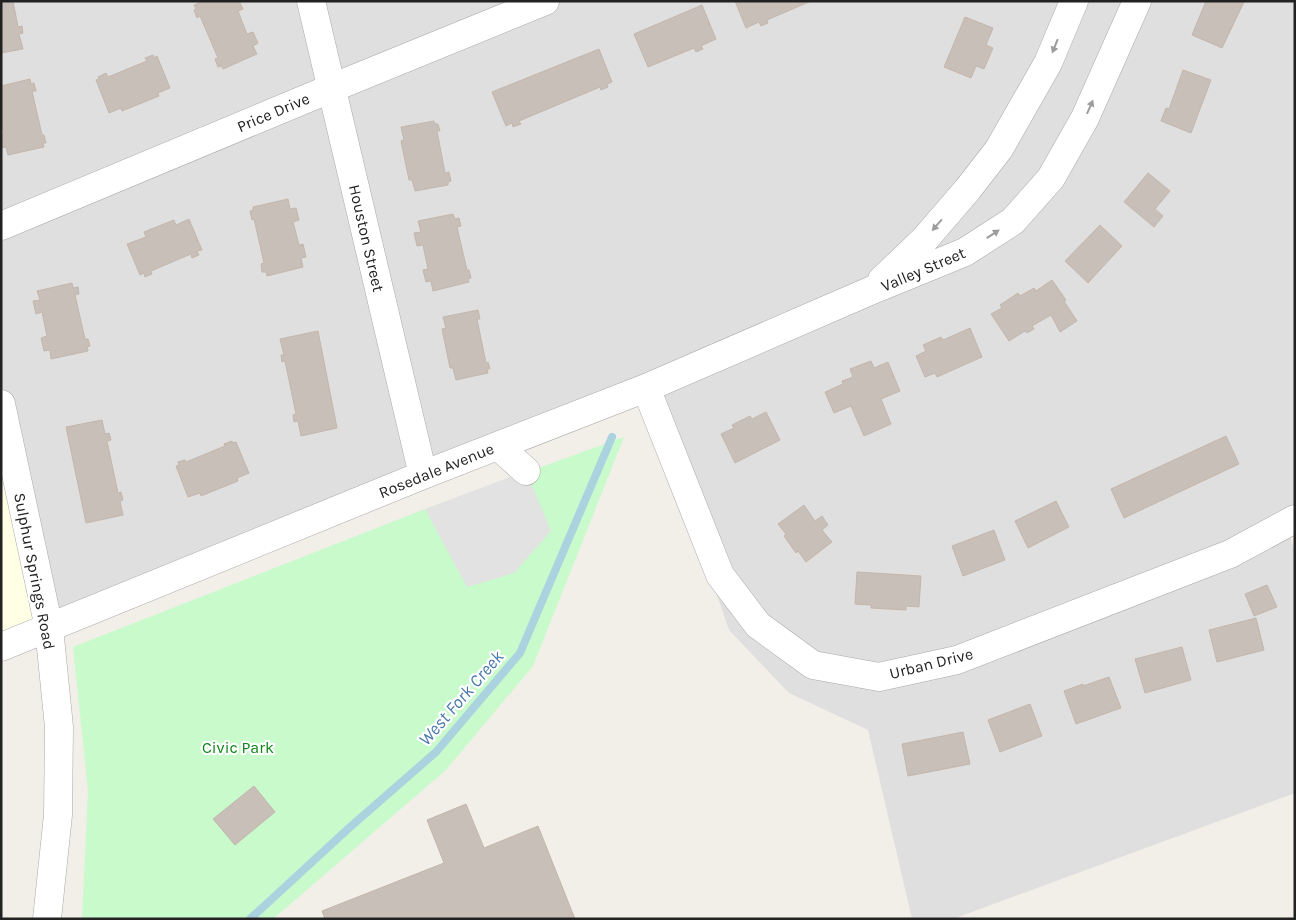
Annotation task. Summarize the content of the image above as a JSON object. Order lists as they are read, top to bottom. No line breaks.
{"streets":{"street":["Price Drive","Houston Street","Valley Street","Rosedale Avenue","Sulphur Springs Road","Urban Drive"]},"crossings":[["Price Drive","Houston Street"],["Houston Street","Rosedale Avenue"],["Valley Street","Rosedale Avenue"],["Rosedale Avenue","Sulphur Springs Road"],["Rosedale Avenue","Urban Drive"]],"water":["West Fork Creek"],"parks":["Civic Park"]}
